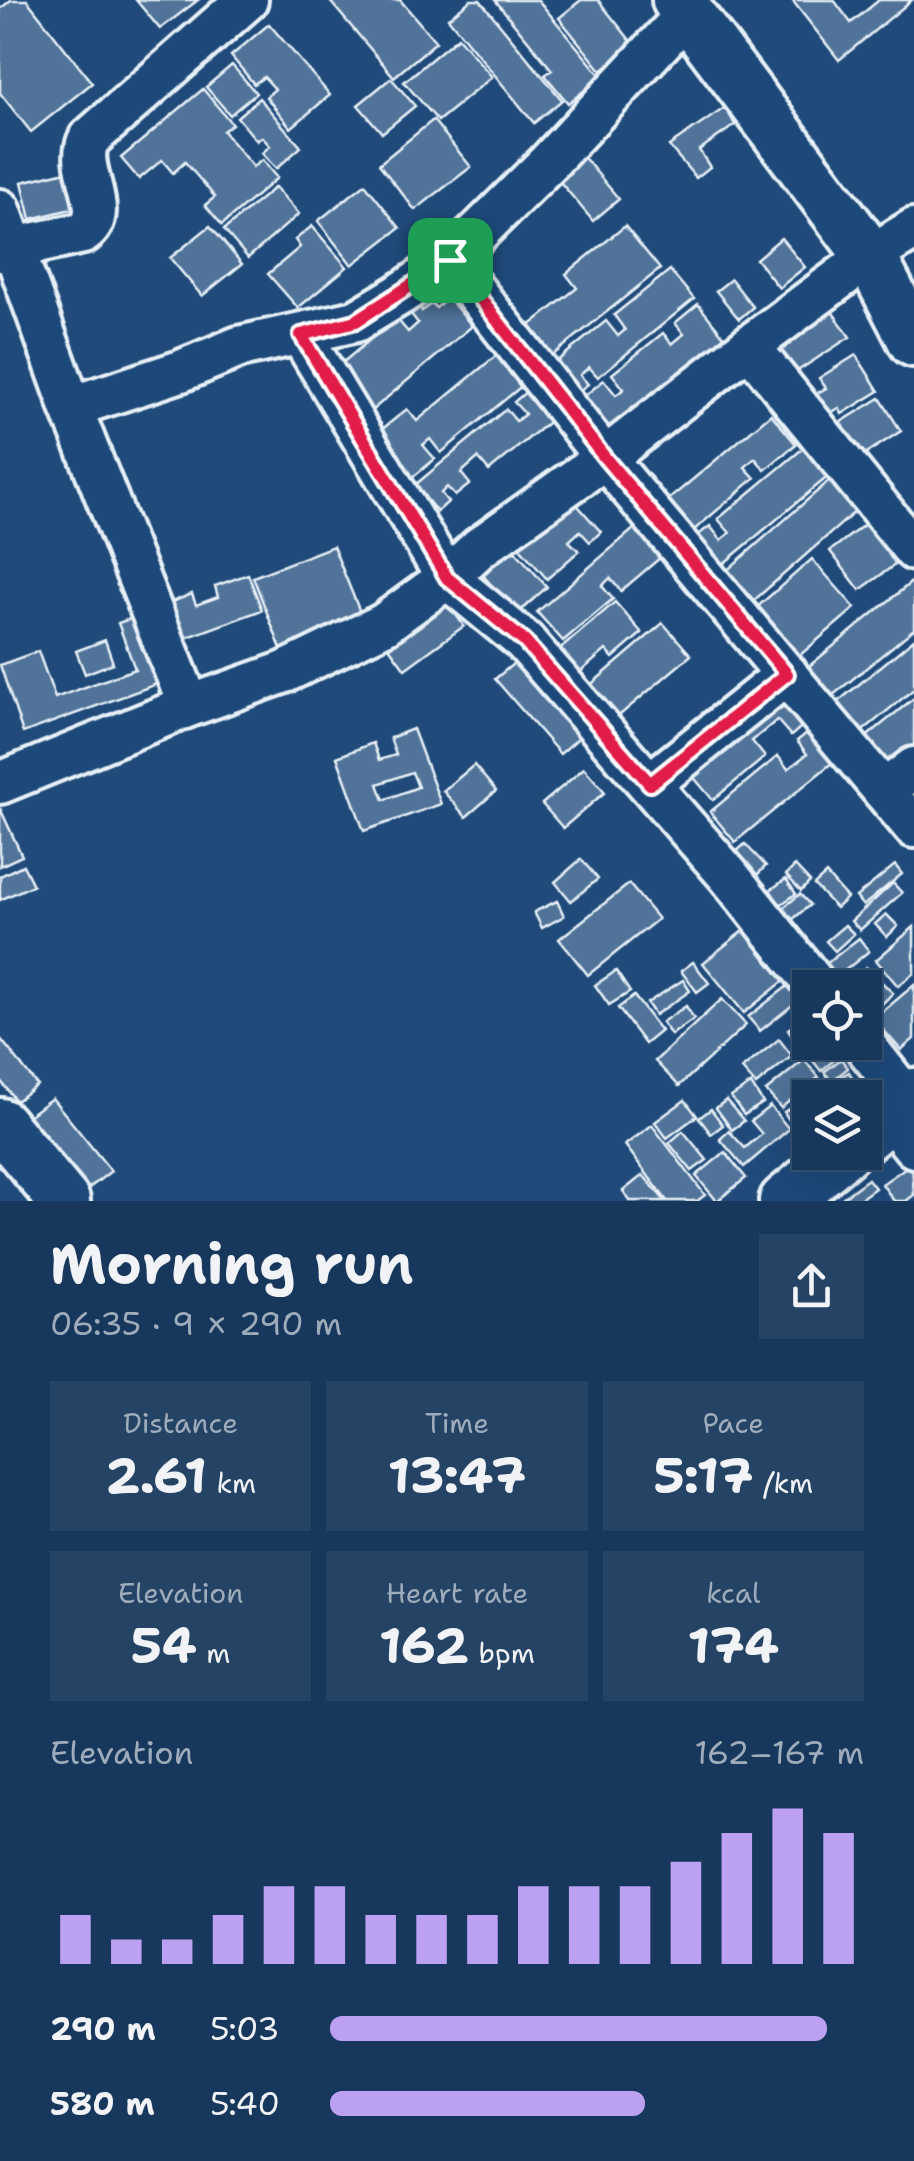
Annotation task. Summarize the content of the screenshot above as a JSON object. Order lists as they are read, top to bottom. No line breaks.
{"page":{"heading":["Morning run","06:35 · 9 × 290 m"],"stats":[["Distance","2.61 km"],["Time","13:47"],["Pace","5:17 /km"],["Elevation","54 m"],["Heart rate","162 bpm"],["kcal","174"]],"chart":["Elevation","162–167 m"],"list":[{"name":"290 m","note":"5:03"},{"name":"580 m","note":"5:40"}]}}
